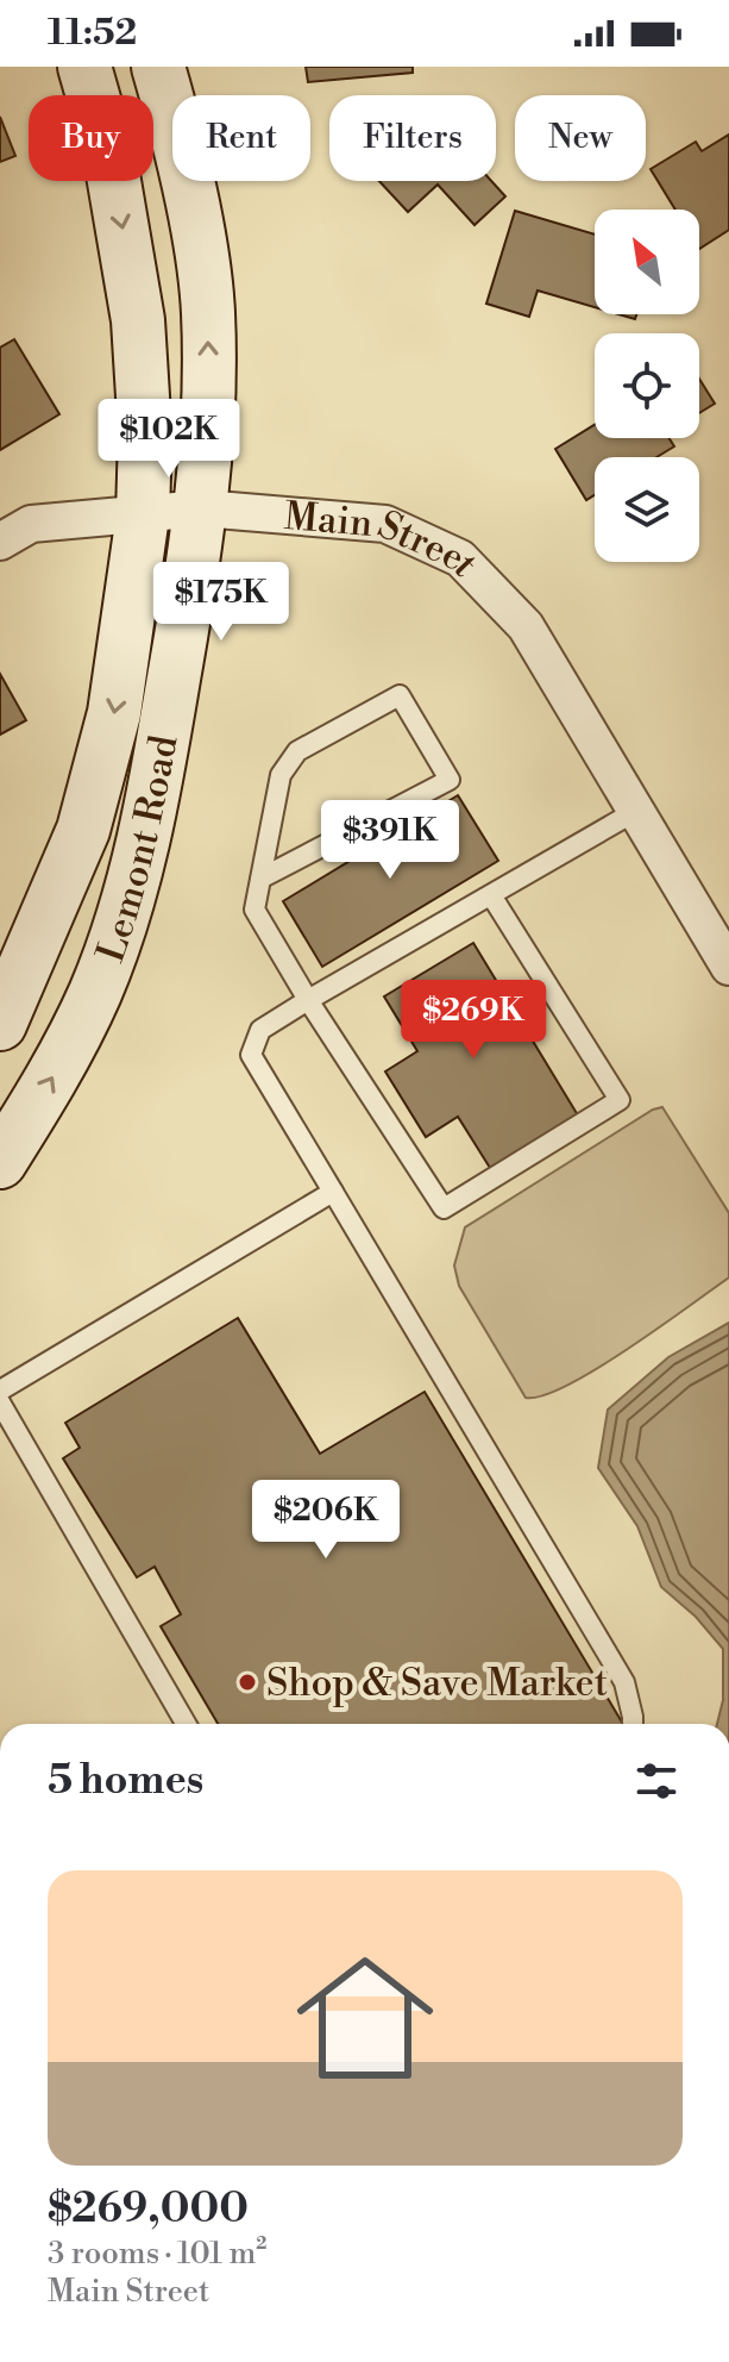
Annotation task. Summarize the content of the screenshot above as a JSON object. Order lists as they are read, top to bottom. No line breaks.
{"streets":{"main road":["Lemont Road"],"street":["Main Street"]},"crossings":[["Main Street","Lemont Road"]],"places":["Shop & Save Market"],"north":"top left","page":{"status":"11:52","chip":["Buy","Rent","Filters","New"],"price":["$102K","$175K","$391K","$269K","$206K"],"heading":"5 homes","list":[{"name":"$269,000","note":"3 rooms · 101 m² · Main Street"}]}}
